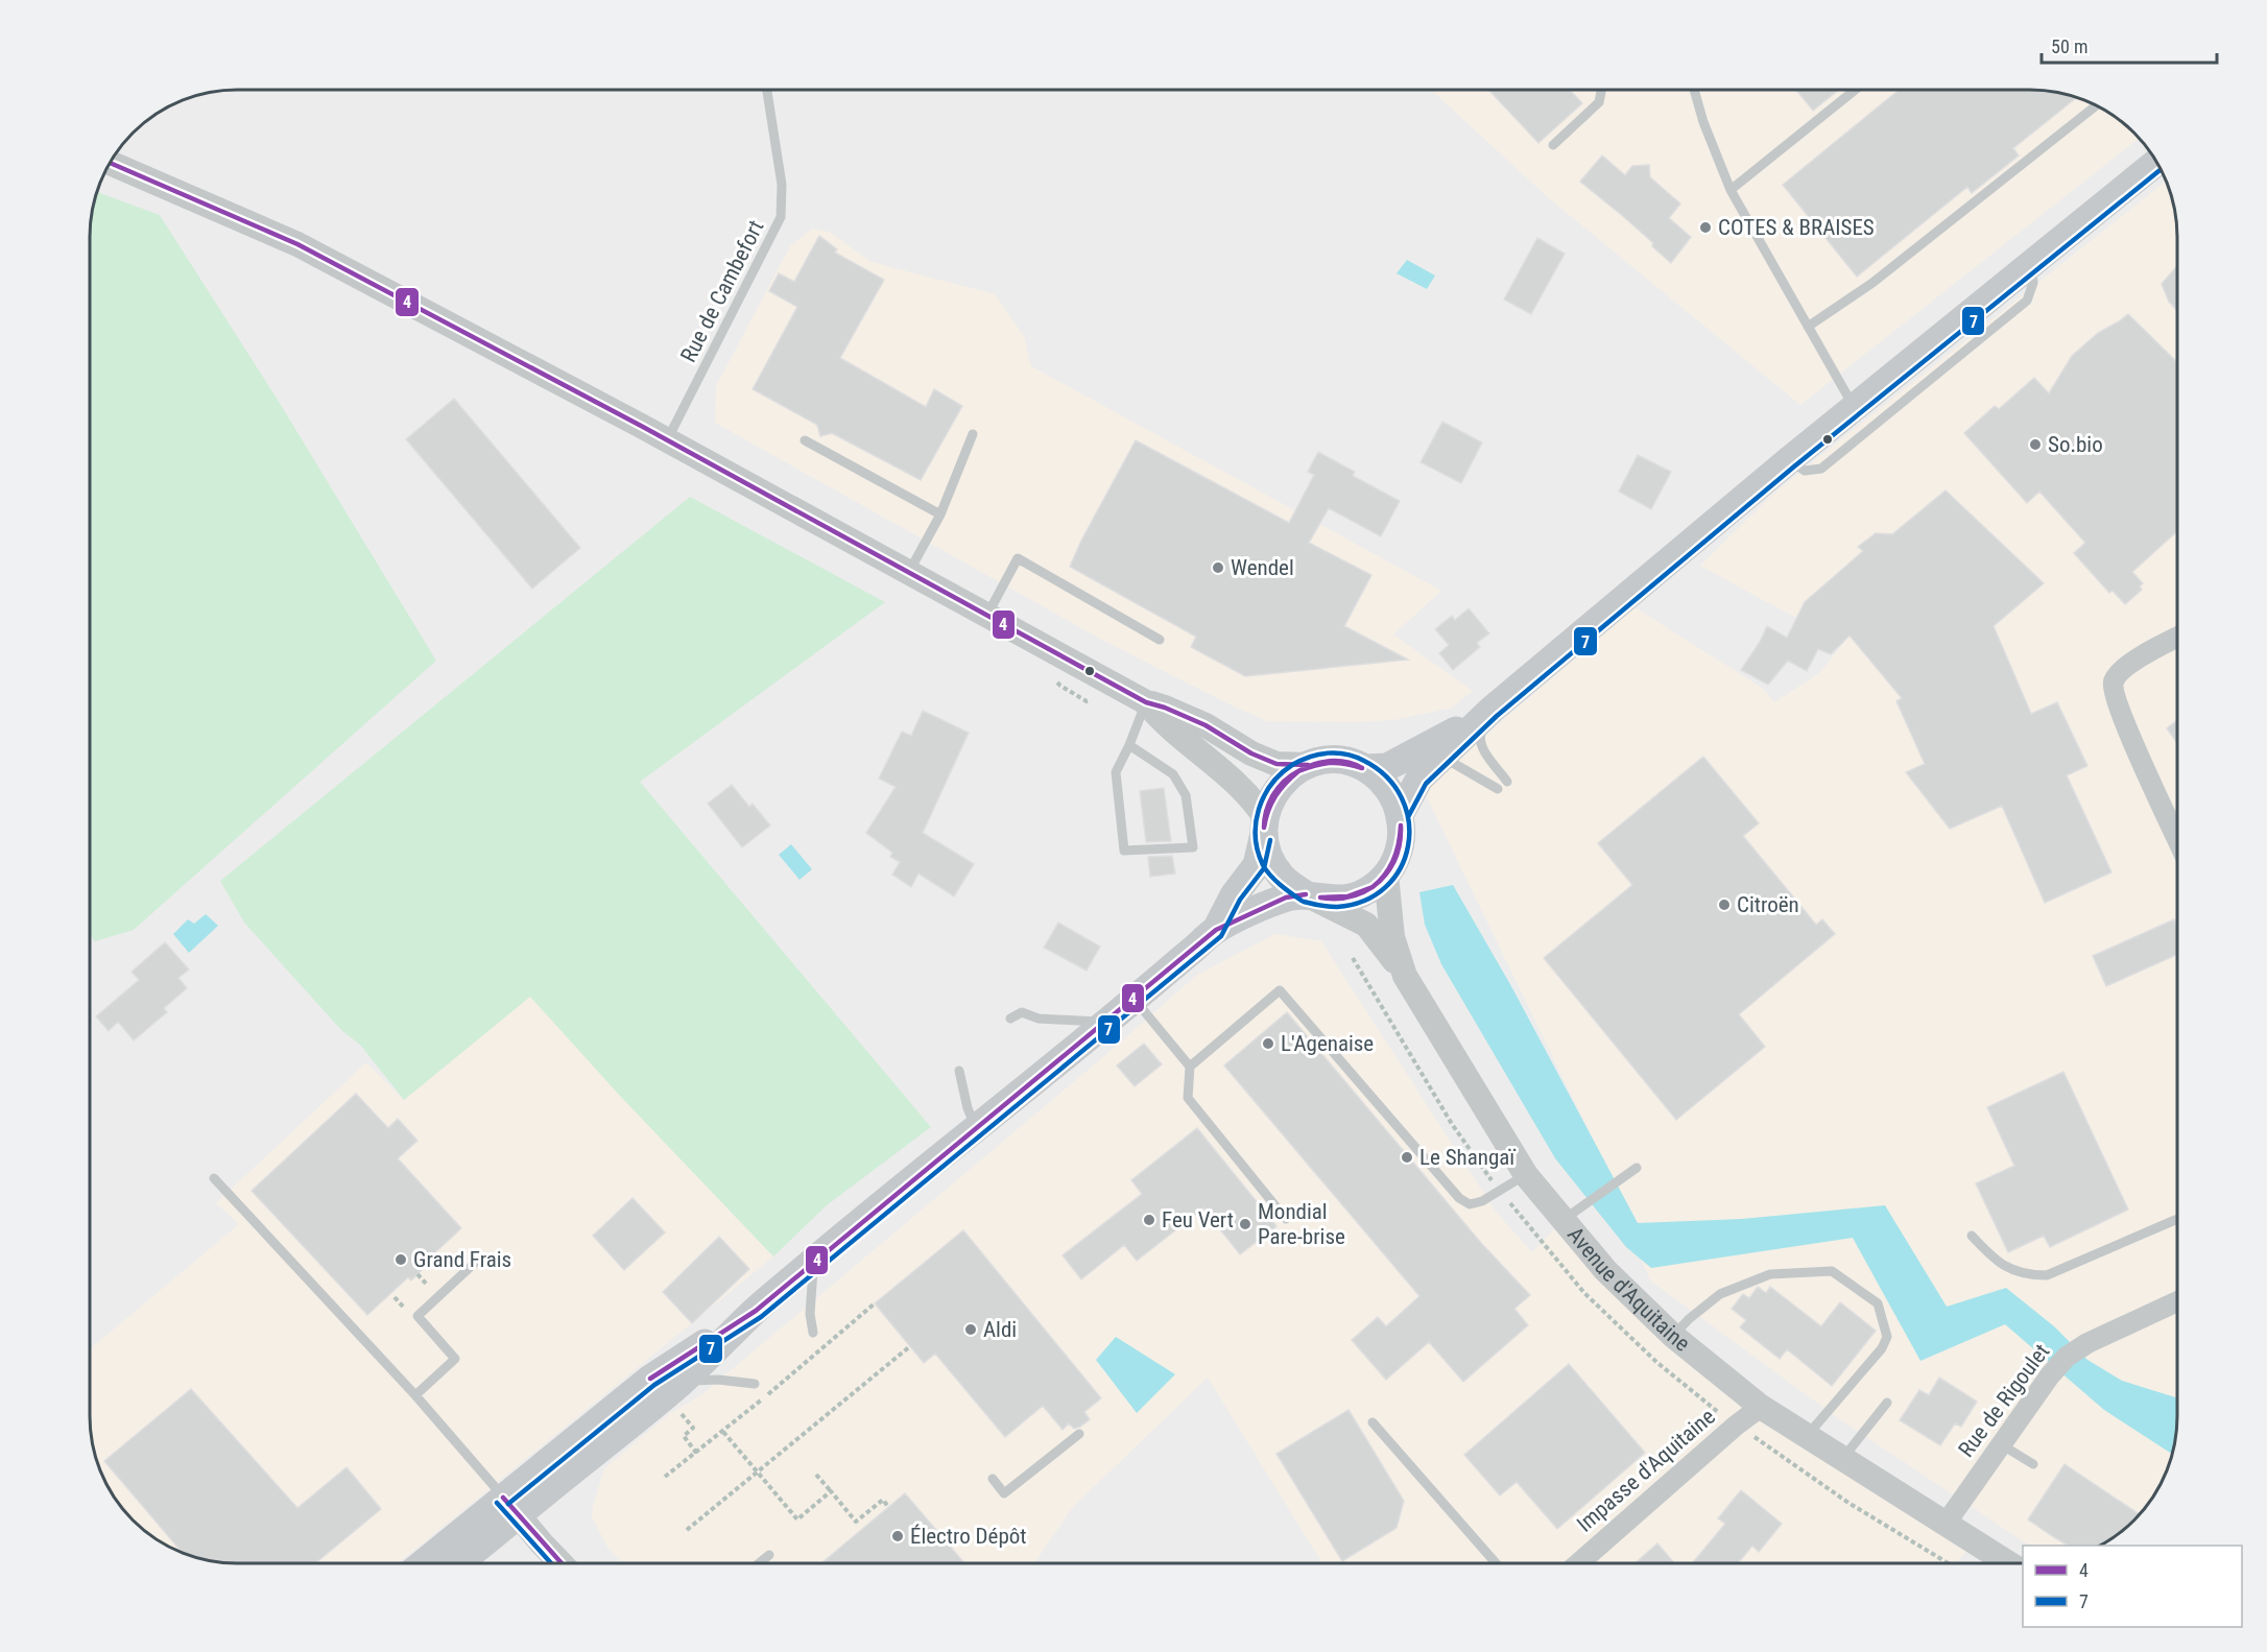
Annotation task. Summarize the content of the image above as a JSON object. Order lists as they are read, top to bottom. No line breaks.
{"streets":{"street":["Avenue d'Aquitaine","Rue de Rigoulet","Impasse d'Aquitaine"],"lane":["Rue de Cambefort"]},"crossings":[["Avenue d'Aquitaine","Rue de Rigoulet"],["Avenue d'Aquitaine","Impasse d'Aquitaine"]],"places":["COTES & BRAISES","So.bio","Wendel","Citroën","L'Agenaise","Le Shangaï","Feu Vert","Mondial Pare-brise","Grand Frais","Aldi","Électro Dépôt"],"lines":["transit line 4","transit line 7"],"legend":["4","7"],"scale_bar":"50 m"}
